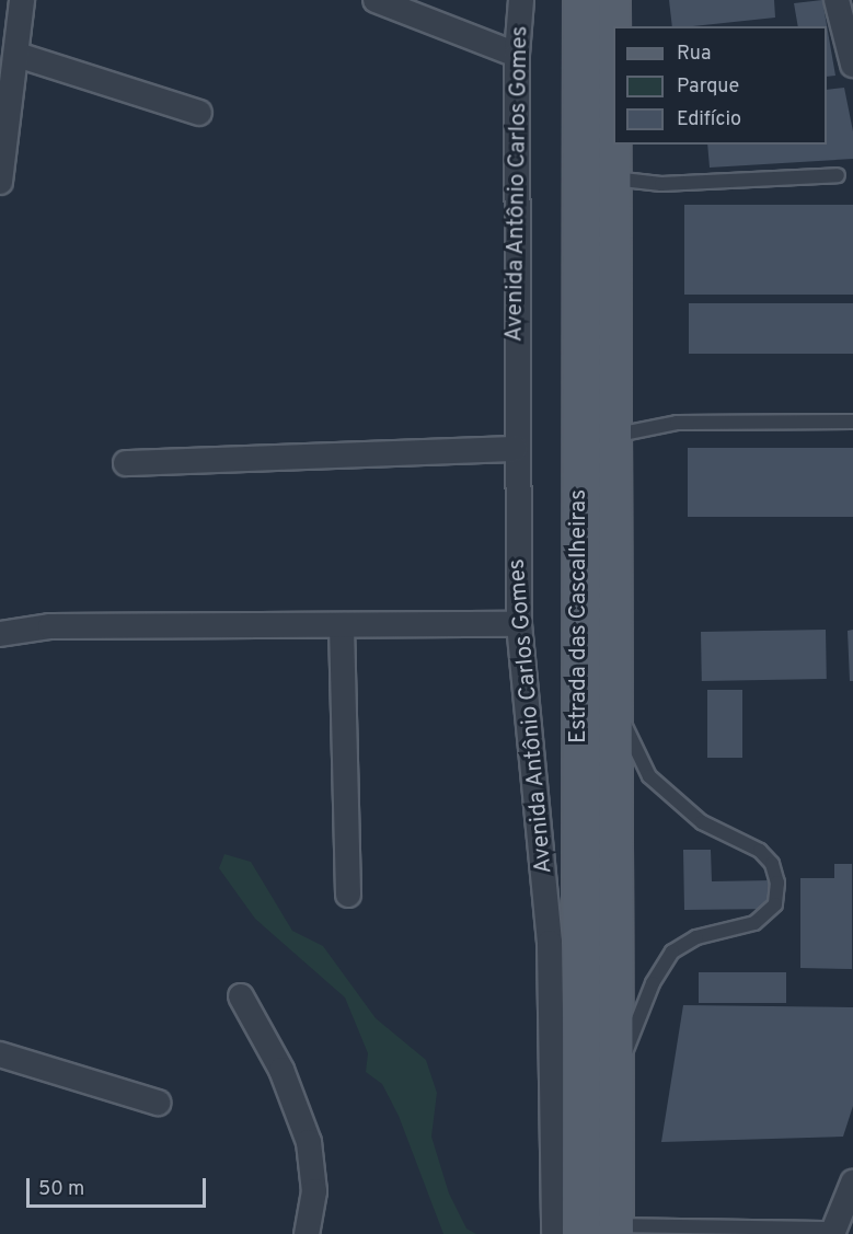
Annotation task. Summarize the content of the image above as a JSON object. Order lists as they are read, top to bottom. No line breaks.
{"streets":{"main road":["Estrada das Cascalheiras"],"street":["Avenida Antônio Carlos Gomes"]},"legend":["Rua","Parque","Edifício"],"scale_bar":"50 m"}
